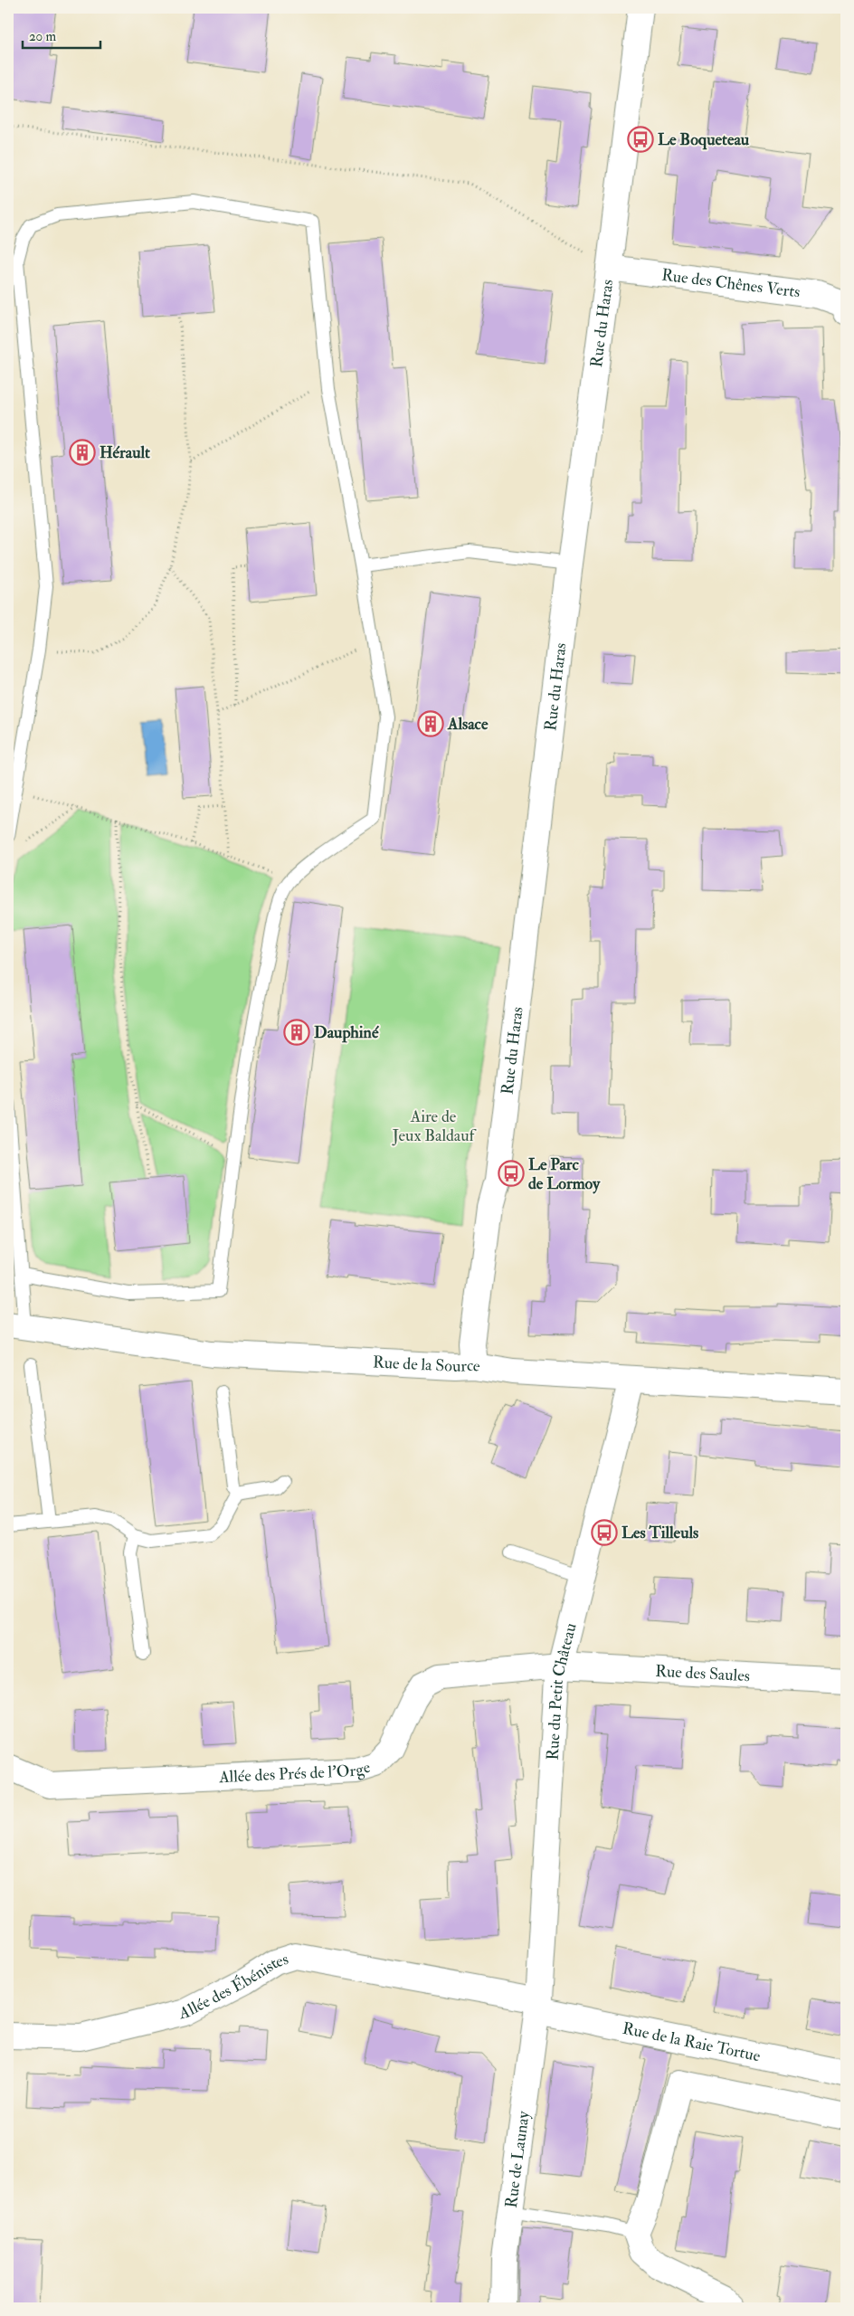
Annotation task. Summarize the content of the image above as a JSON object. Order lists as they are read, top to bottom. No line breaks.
{"streets":{"street":["Rue des Chênes Verts","Rue du Haras","Rue de la Source","Rue des Saules","Rue du Petit Château","Allée des Prés de l'Orge","Allée des Ébénistes","Rue de la Raie Tortue","Rue de Launay"]},"crossings":[["Rue des Chênes Verts","Rue du Haras"],["Rue du Haras","Rue de la Source"],["Rue de la Source","Rue du Petit Château"],["Rue des Saules","Rue du Petit Château"],["Rue des Saules","Allée des Prés de l'Orge"],["Rue du Petit Château","Allée des Prés de l'Orge"],["Rue du Petit Château","Allée des Ébénistes"],["Rue du Petit Château","Rue de la Raie Tortue"],["Rue du Petit Château","Rue de Launay"],["Allée des Ébénistes","Rue de la Raie Tortue"],["Allée des Ébénistes","Rue de Launay"],["Rue de la Raie Tortue","Rue de Launay"]],"parks":["Aire de Jeux Baldauf"],"places":{"bus stop":["Le Boqueteau","Le Parc de Lormoy","Les Tilleuls"],"building":["Hérault","Alsace","Dauphiné"]},"scale_bar":"20 m"}
